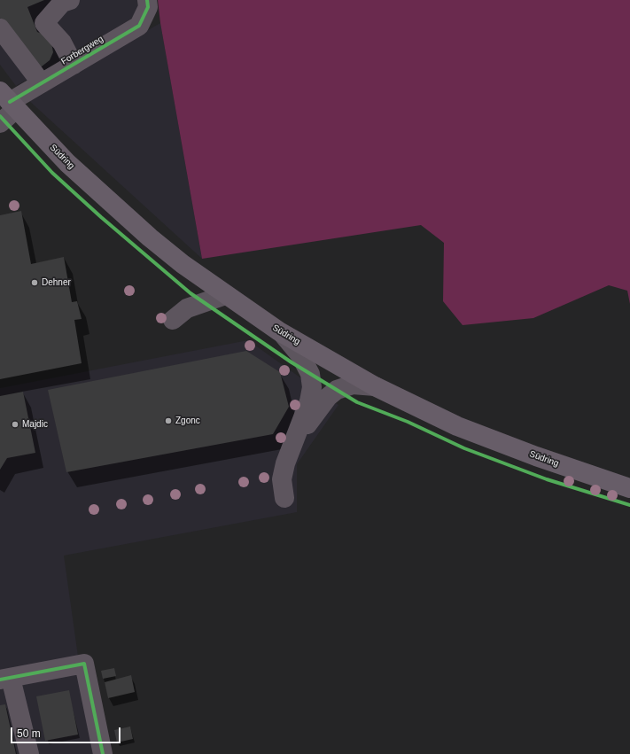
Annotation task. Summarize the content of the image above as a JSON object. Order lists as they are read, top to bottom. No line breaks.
{"streets":{"main road":["Südring"],"street":["Forbergweg"]},"crossings":[["Forbergweg","Südring"]],"places":["Dehner","Zgonc","Majdic"],"scale_bar":"50 m"}
